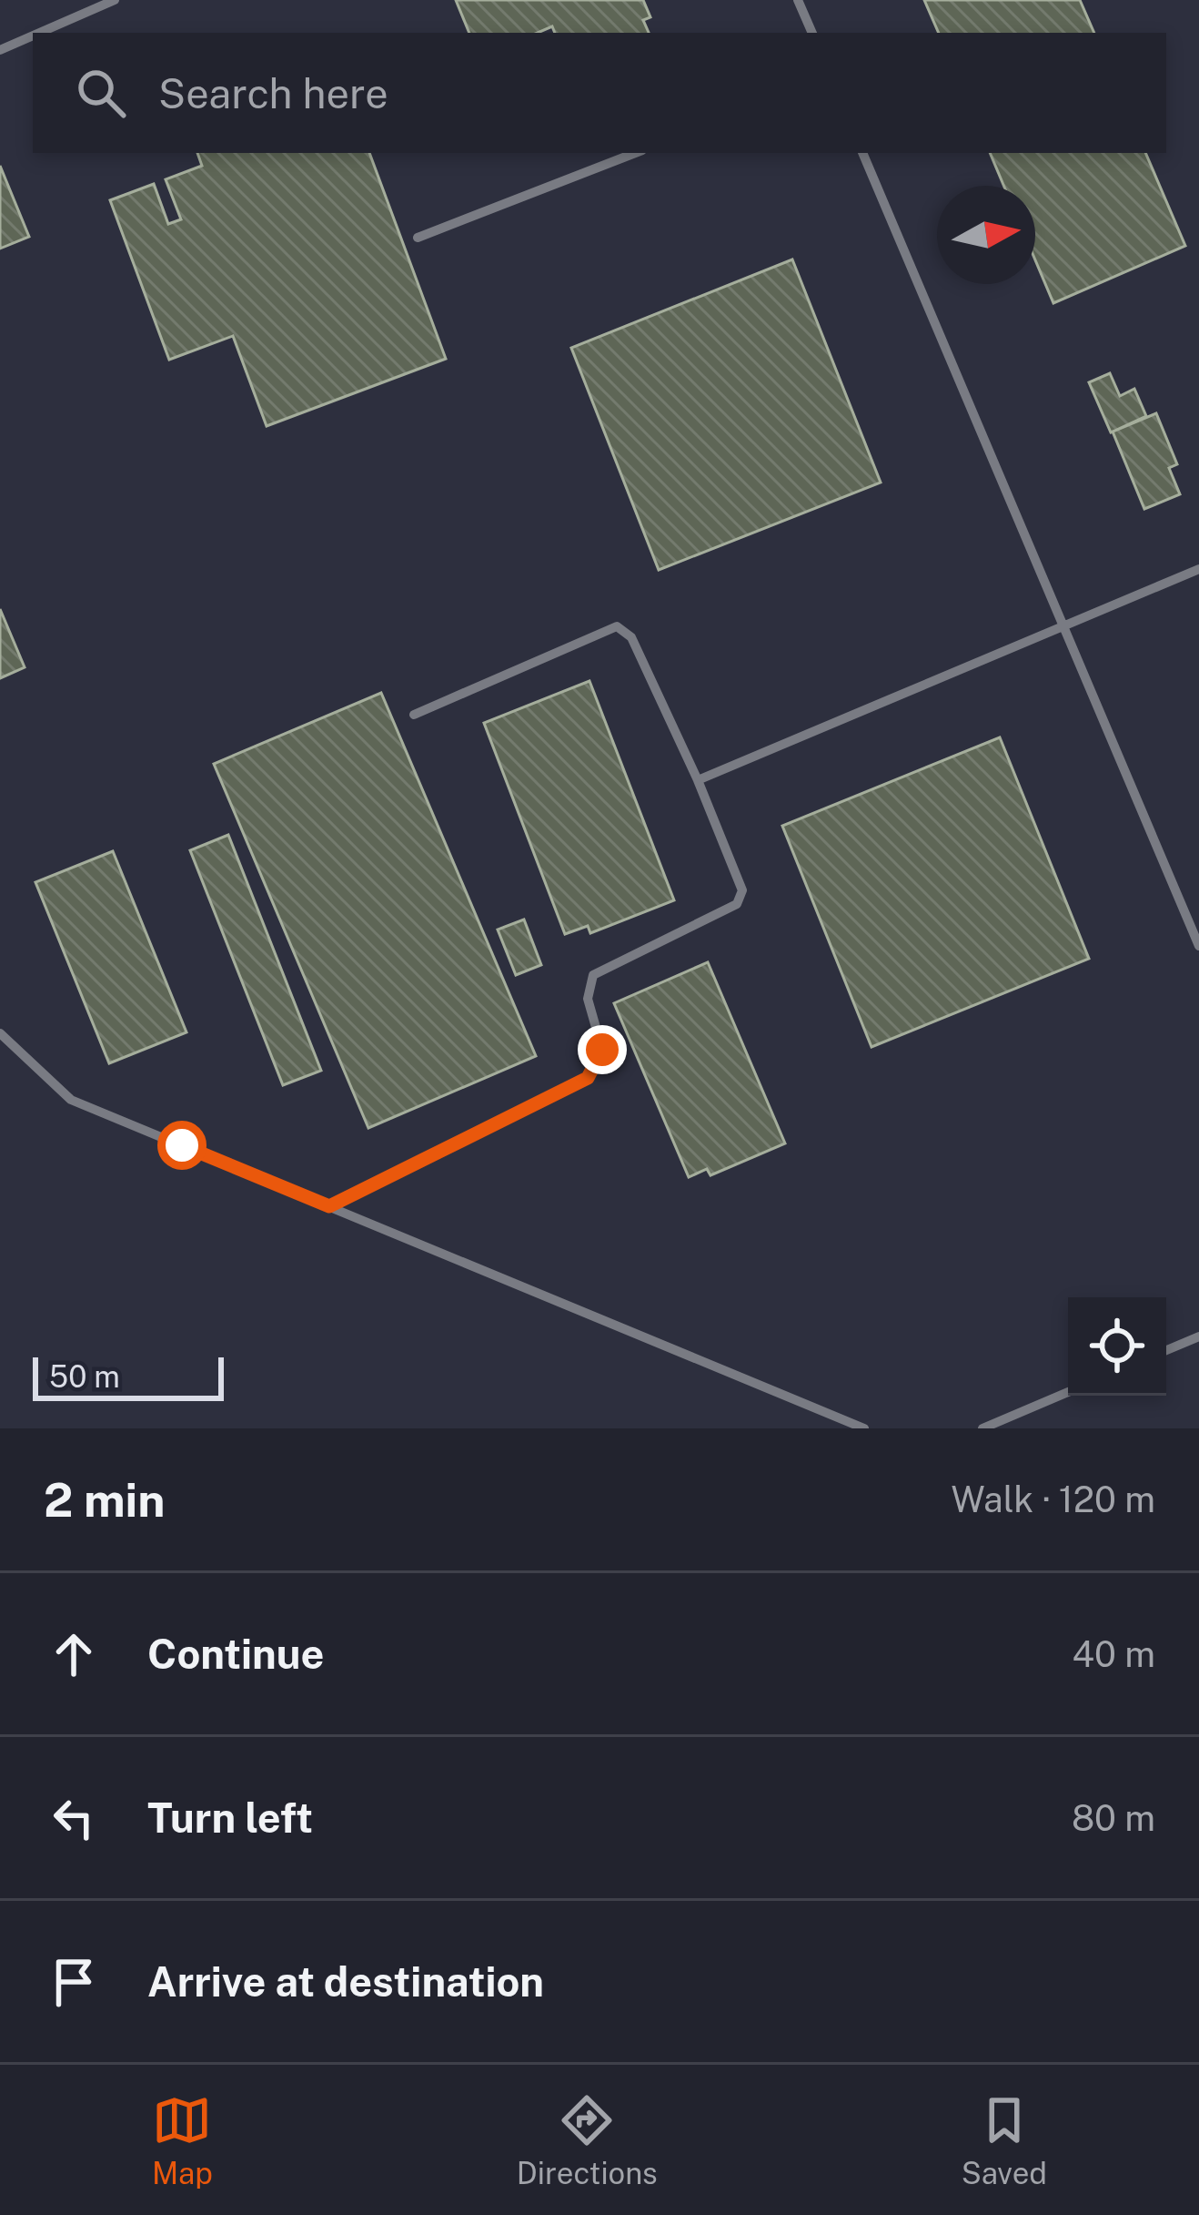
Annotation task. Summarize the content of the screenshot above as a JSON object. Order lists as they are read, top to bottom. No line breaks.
{"scale_bar":"50 m","north":"right","page":{"search":"Search here","scale":"50 m","heading":["2 min","Walk · 120 m"],"list":[["Continue","40 m"],["Turn left","80 m"],"Arrive at destination"],"nav":["Map","Directions","Saved"]}}
